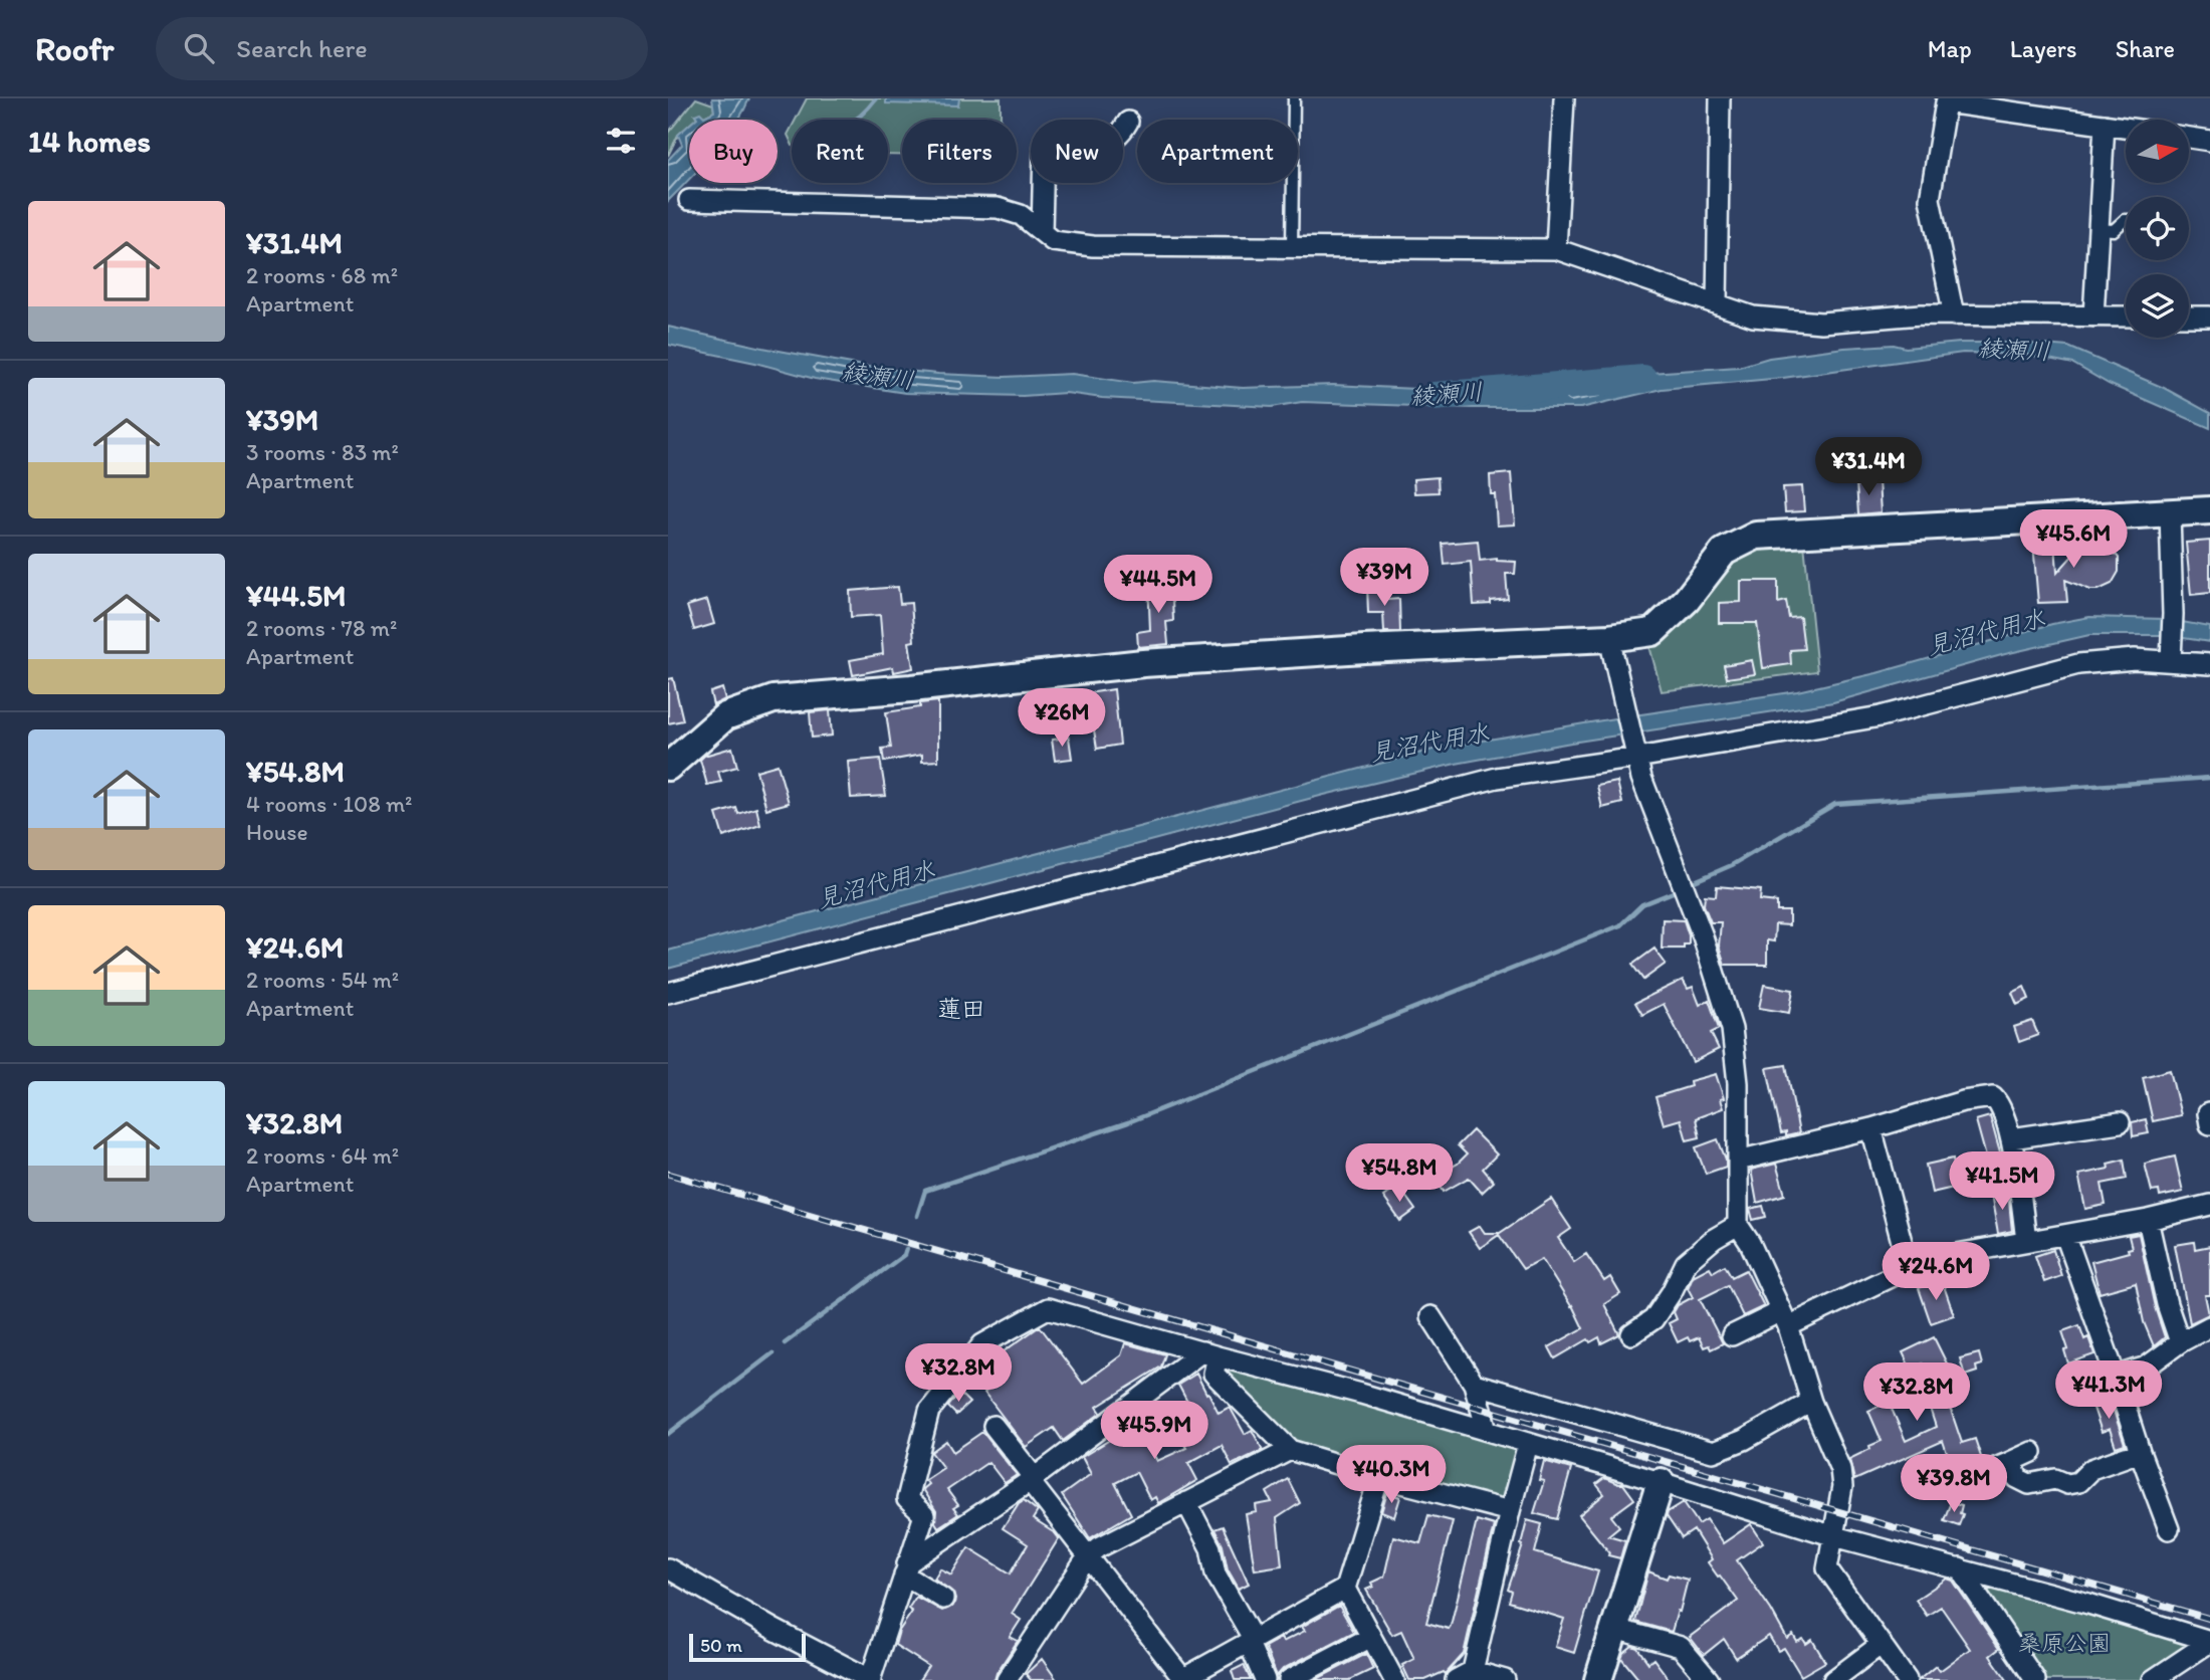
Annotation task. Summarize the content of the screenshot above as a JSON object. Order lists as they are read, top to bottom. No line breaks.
{"districts":["蓮田"],"water":["綾瀬川","見沼代用水"],"parks":["桑原公園"],"scale_bar":"50 m","north":"right","page":{"header":"Roofr","search":"Search here","nav":["Map","Layers","Share"],"heading":"14 homes","chip":["Buy","Rent","Filters","New","Apartment"],"list":[{"name":"¥31.4M","note":"2 rooms · 68 m² · Apartment"},{"name":"¥39M","note":"3 rooms · 83 m² · Apartment"},{"name":"¥44.5M","note":"2 rooms · 78 m² · Apartment"},{"name":"¥54.8M","note":"4 rooms · 108 m² · House"},{"name":"¥24.6M","note":"2 rooms · 54 m² · Apartment"},{"name":"¥32.8M","note":"2 rooms · 64 m² · Apartment"}],"price":["¥31.4M","¥45.6M","¥39M","¥44.5M","¥26M","¥54.8M","¥41.5M","¥24.6M","¥32.8M","¥41.3M","¥32.8M","¥45.9M","¥40.3M","¥39.8M"],"scale":"50 m"}}
